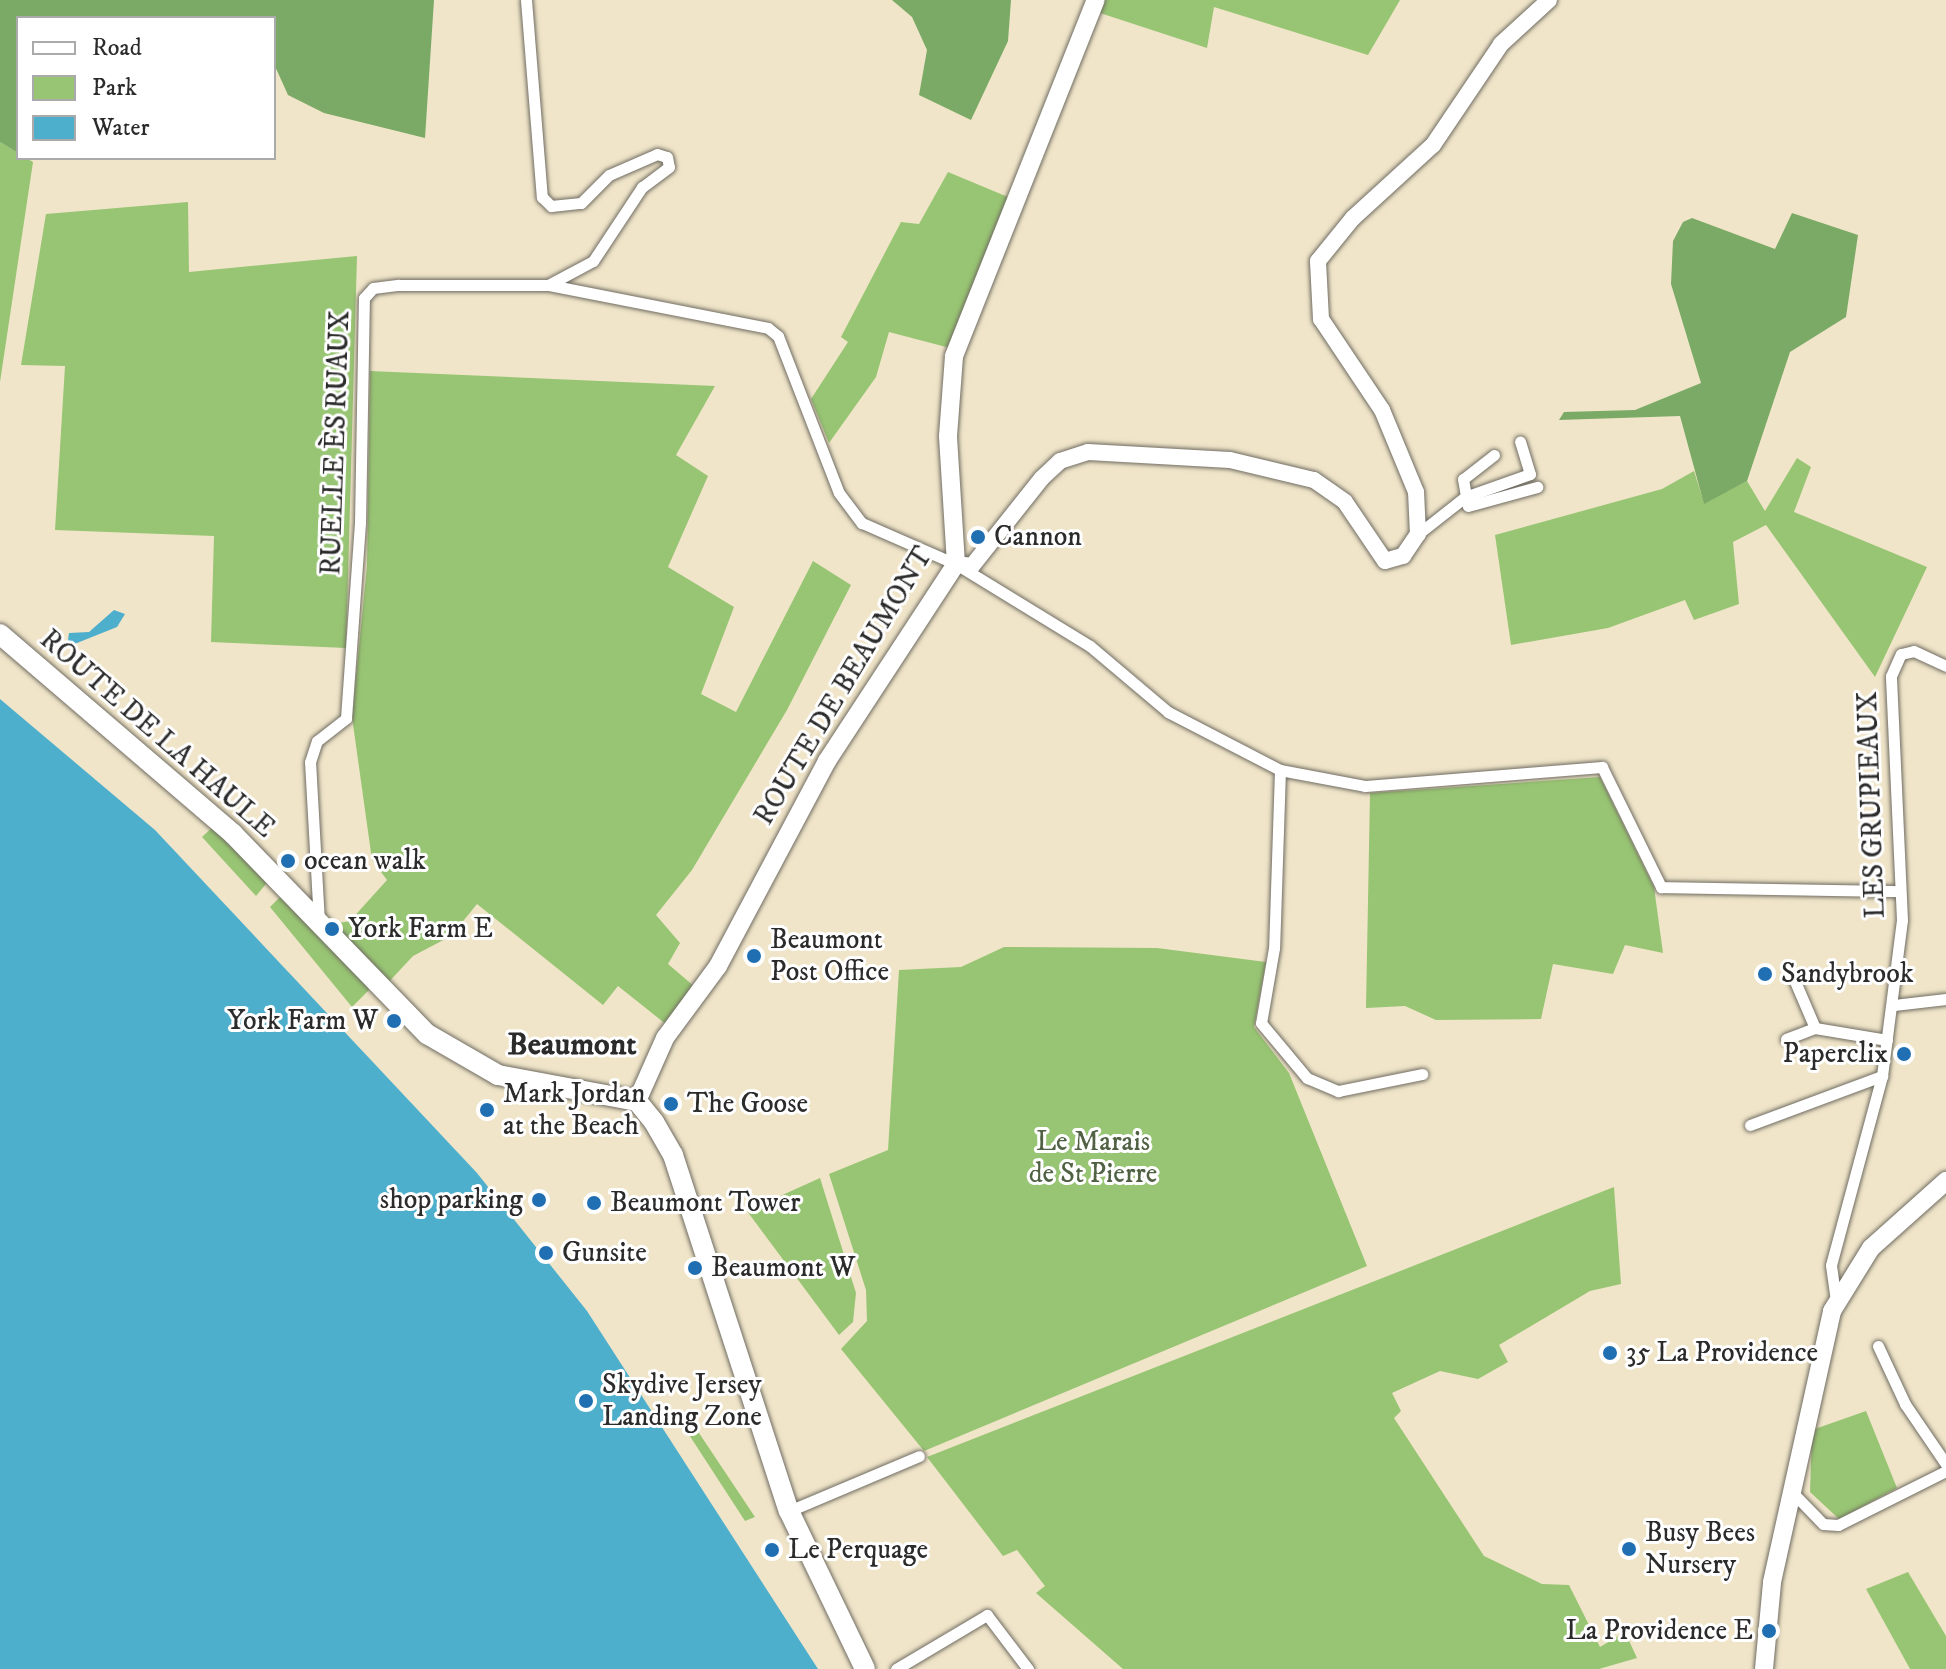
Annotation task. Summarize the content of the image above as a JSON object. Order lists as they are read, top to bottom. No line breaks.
{"streets":{"highway":["ROUTE DE LA HAULE"],"main road":["ROUTE DE BEAUMONT"],"street":["RUELLE ÈS RUAUX","LES GRUPIEAUX"]},"crossings":[["RUELLE ÈS RUAUX","ROUTE DE BEAUMONT"],["RUELLE ÈS RUAUX","ROUTE DE LA HAULE"],["ROUTE DE BEAUMONT","ROUTE DE LA HAULE"]],"districts":["Beaumont"],"parks":["Le Marais de St Pierre"],"places":["Cannon","ocean walk","York Farm E","Beaumont Post Office","Sandybrook","York Farm W","Paperclix","The Goose","Mark Jordan at the Beach","shop parking","Beaumont Tower","Gunsite","Beaumont W","35 La Providence","Skydive Jersey Landing Zone","Busy Bees Nursery","Le Perquage","La Providence E"],"legend":["Road","Park","Water"]}
